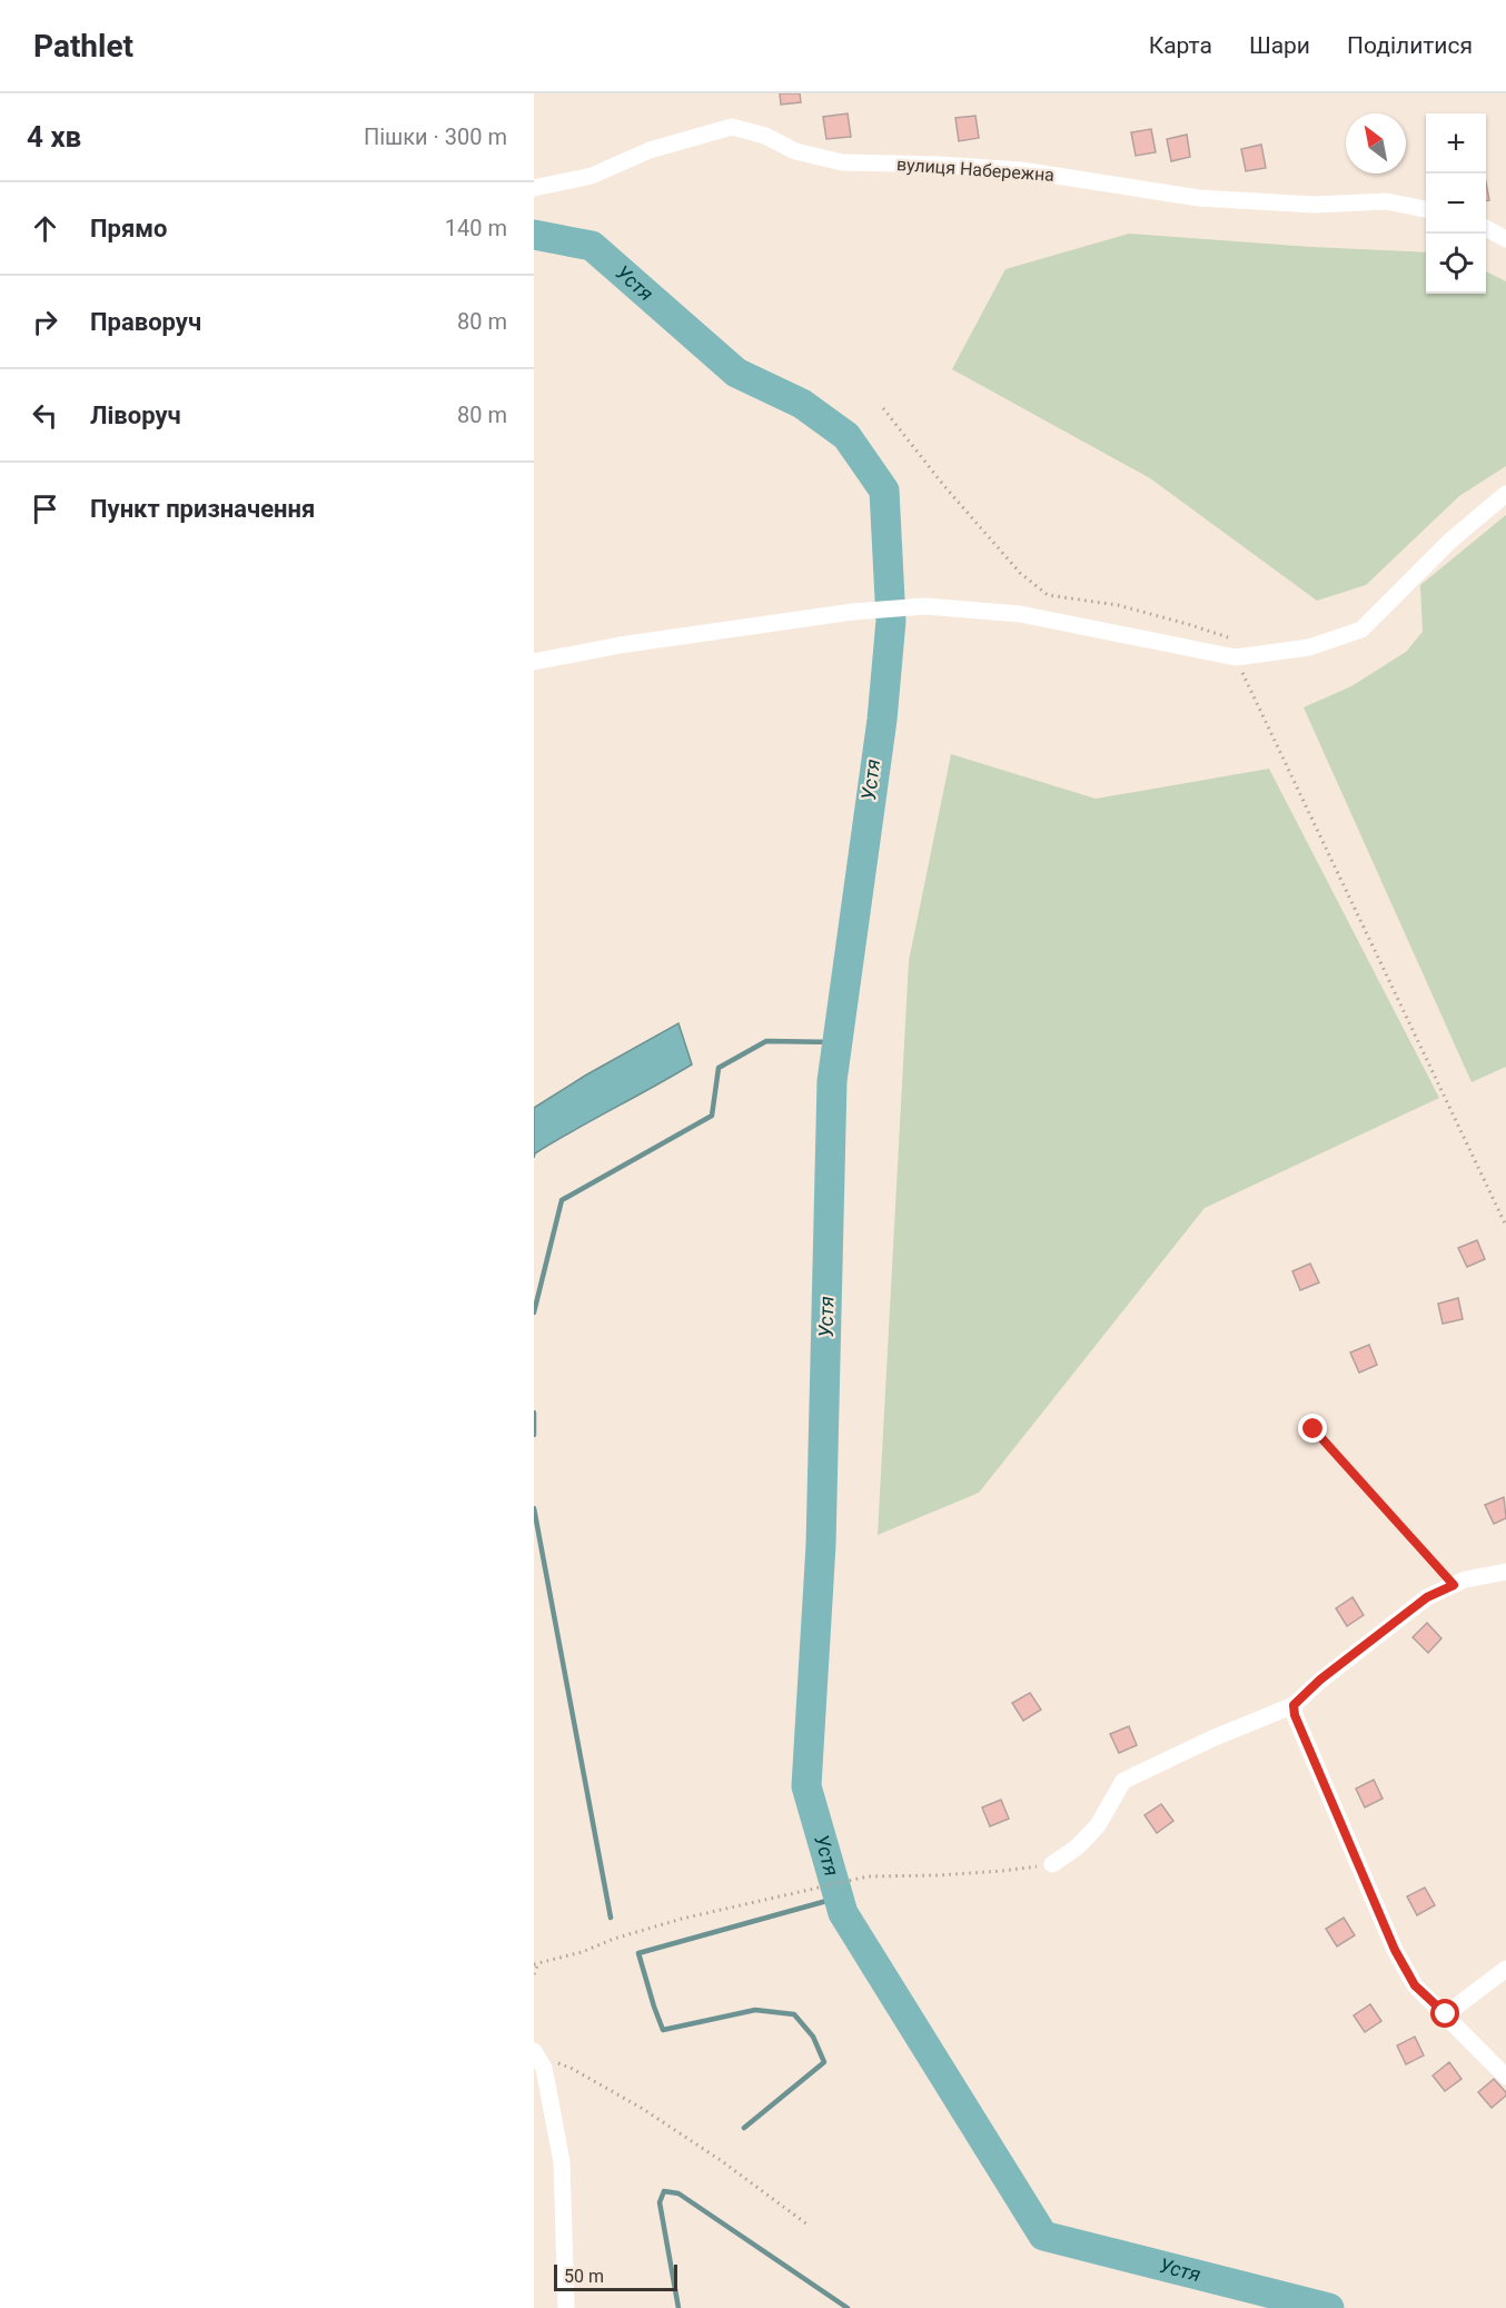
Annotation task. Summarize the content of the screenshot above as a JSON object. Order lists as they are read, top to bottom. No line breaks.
{"streets":{"street":["вулиця Набережна"]},"water":["Устя"],"scale_bar":"50 m","north":"top left","page":{"header":"Pathlet","nav":["Карта","Шари","Поділитися"],"heading":["4 хв","Пішки · 300 m"],"map_buttons":["+","−"],"list":[["Прямо","140 m"],["Праворуч","80 m"],["Ліворуч","80 m"],"Пункт призначення"],"scale":"50 m"}}
